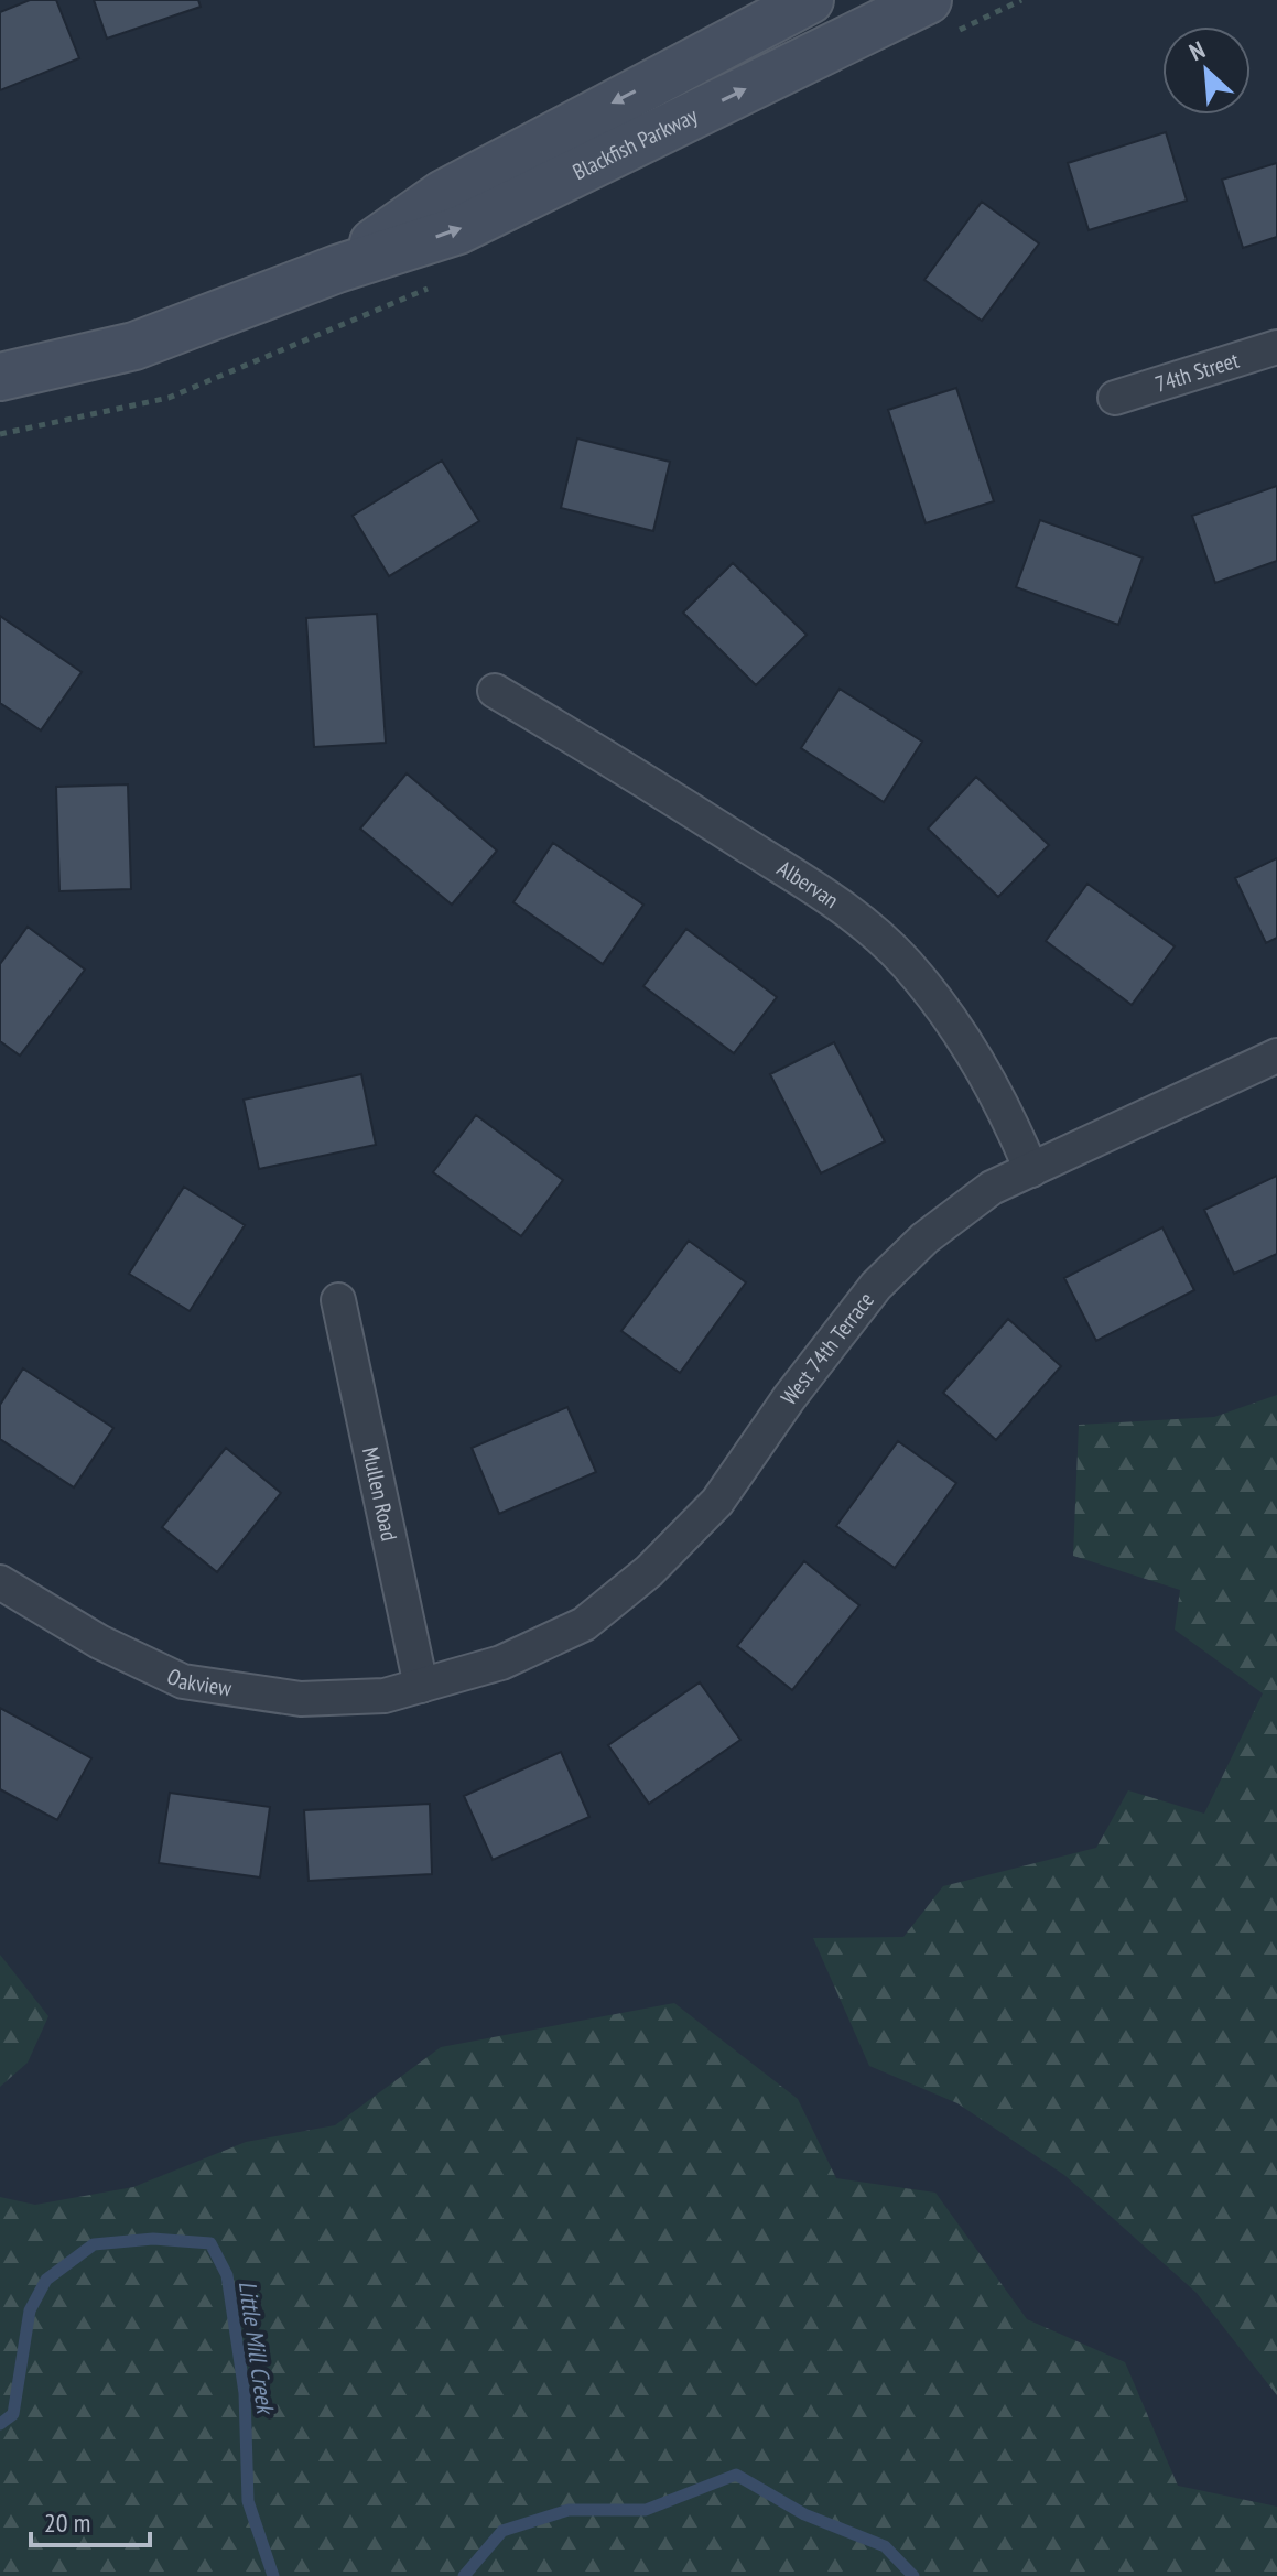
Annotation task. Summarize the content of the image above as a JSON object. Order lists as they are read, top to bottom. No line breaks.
{"streets":{"main road":["Blackfish Parkway"],"street":["74th Street","Albervan","West 74th Terrace","Mullen Road","Oakview"]},"crossings":[["Albervan","West 74th Terrace"],["West 74th Terrace","Mullen Road"],["West 74th Terrace","Oakview"],["Mullen Road","Oakview"]],"water":["Little Mill Creek"],"scale_bar":"20 m","north":"top left"}
